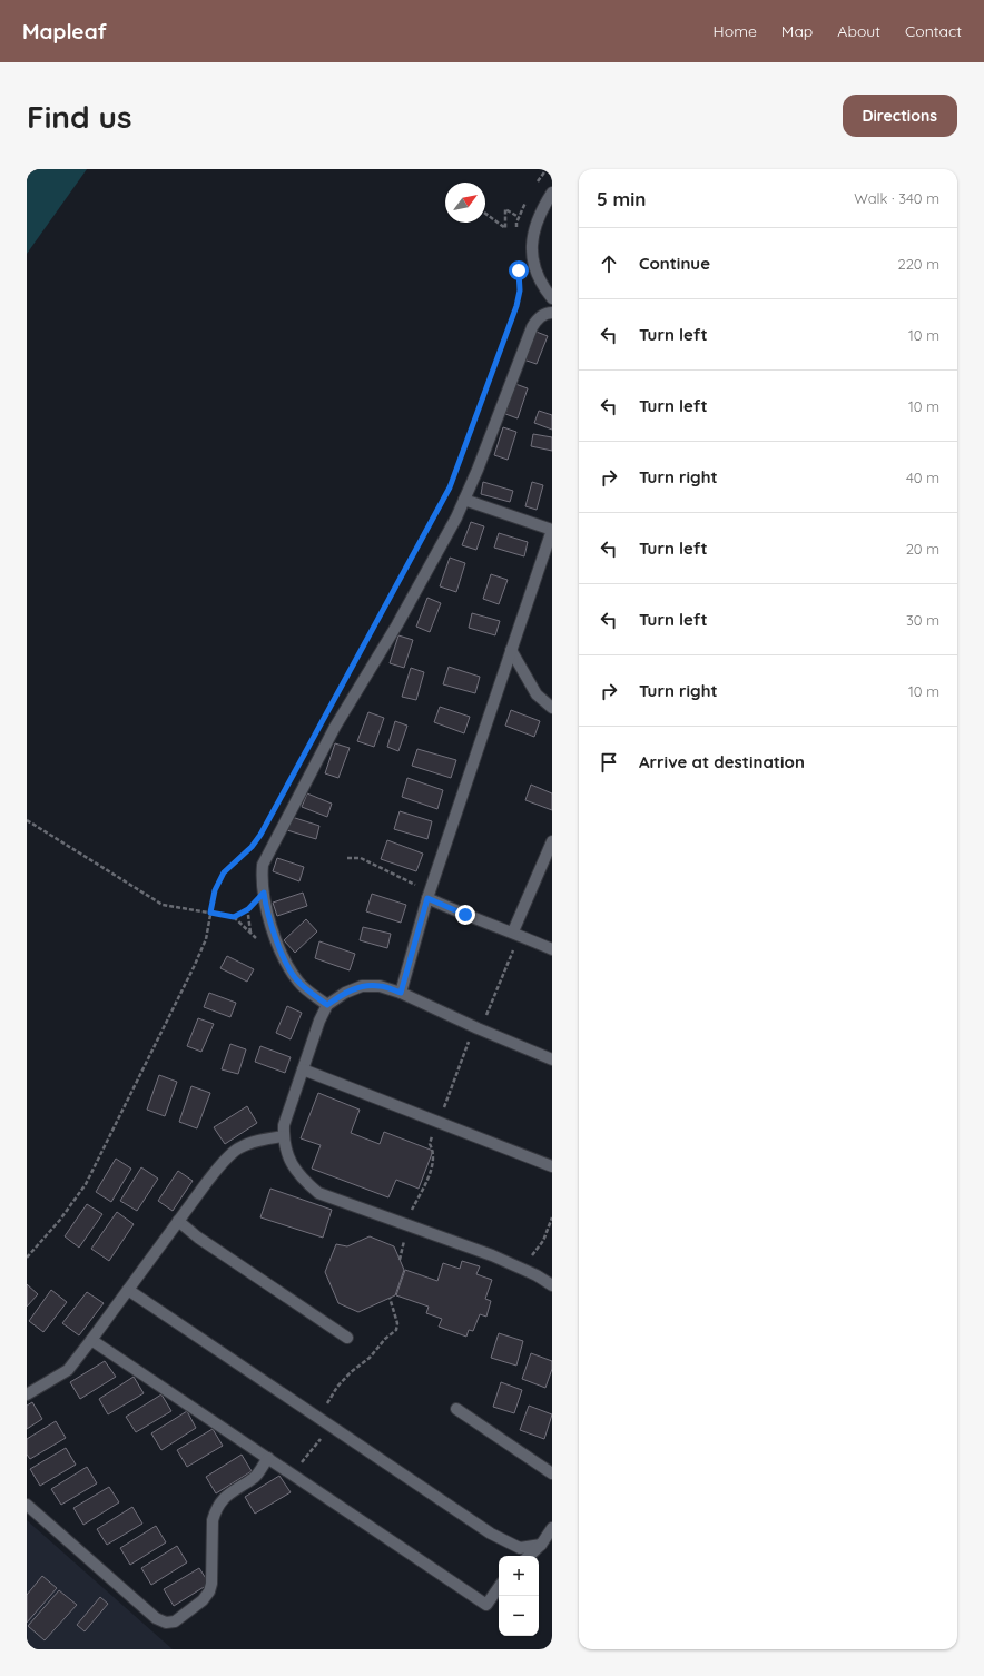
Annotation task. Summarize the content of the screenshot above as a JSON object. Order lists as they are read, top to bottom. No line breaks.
{"north":"top right","page":{"header":"Mapleaf","nav":["Home","Map","About","Contact"],"buttons":"Directions","title":"Find us","heading":["5 min","Walk · 340 m"],"list":[["Continue","220 m"],["Turn left","10 m"],["Turn left","10 m"],["Turn right","40 m"],["Turn left","20 m"],["Turn left","30 m"],["Turn right","10 m"],"Arrive at destination"],"map_buttons":["+","−"]}}
